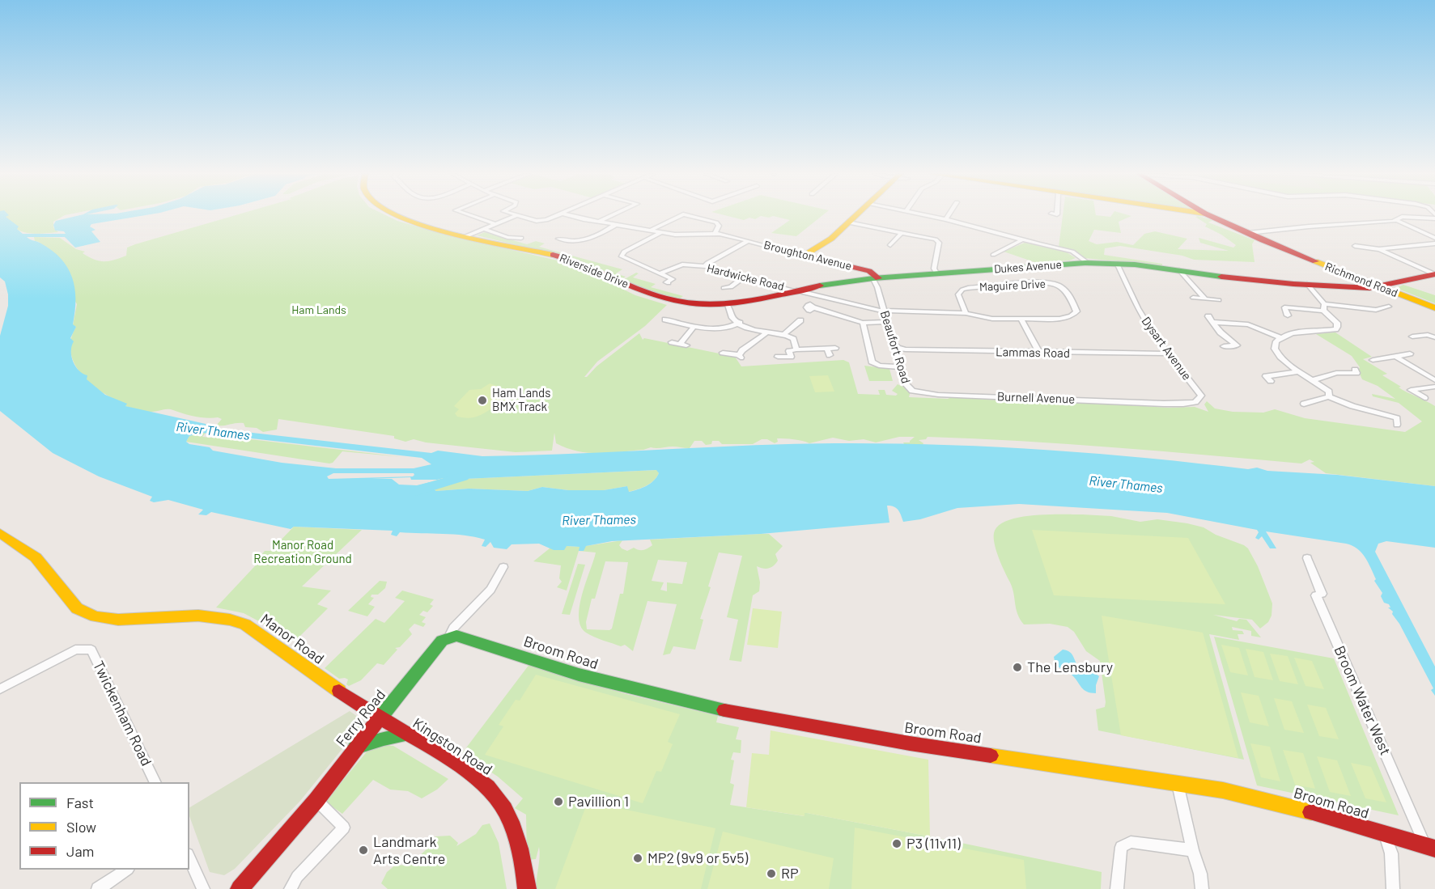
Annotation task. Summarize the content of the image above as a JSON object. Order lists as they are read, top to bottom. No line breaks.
{"streets":{"street":["Broughton Avenue","Dukes Avenue","Riverside Drive","Hardwicke Road","Richmond Road","Maguire Drive","Beaufort Road","Dysart Avenue","Lammas Road","Burnell Avenue","Manor Road","Broom Road","Broom Water West","Twickenham Road","Ferry Road","Kingston Road"]},"crossings":[["Broughton Avenue","Dukes Avenue"],["Broughton Avenue","Beaufort Road"],["Dukes Avenue","Riverside Drive"],["Dukes Avenue","Hardwicke Road"],["Dukes Avenue","Richmond Road"],["Dukes Avenue","Beaufort Road"],["Dukes Avenue","Dysart Avenue"],["Hardwicke Road","Maguire Drive"],["Hardwicke Road","Beaufort Road"],["Beaufort Road","Lammas Road"],["Beaufort Road","Burnell Avenue"],["Dysart Avenue","Lammas Road"],["Dysart Avenue","Burnell Avenue"],["Manor Road","Ferry Road"],["Manor Road","Kingston Road"],["Broom Road","Broom Water West"],["Broom Road","Ferry Road"],["Ferry Road","Kingston Road"]],"water":["River Thames"],"parks":["Ham Lands","Manor Road Recreation Ground"],"places":["Ham Lands BMX Track","The Lensbury","Pavillion 1","P3 (11v11)","Landmark Arts Centre","MP2 (9v9 or 5v5)","RP"],"legend":["Fast","Slow","Jam"]}
